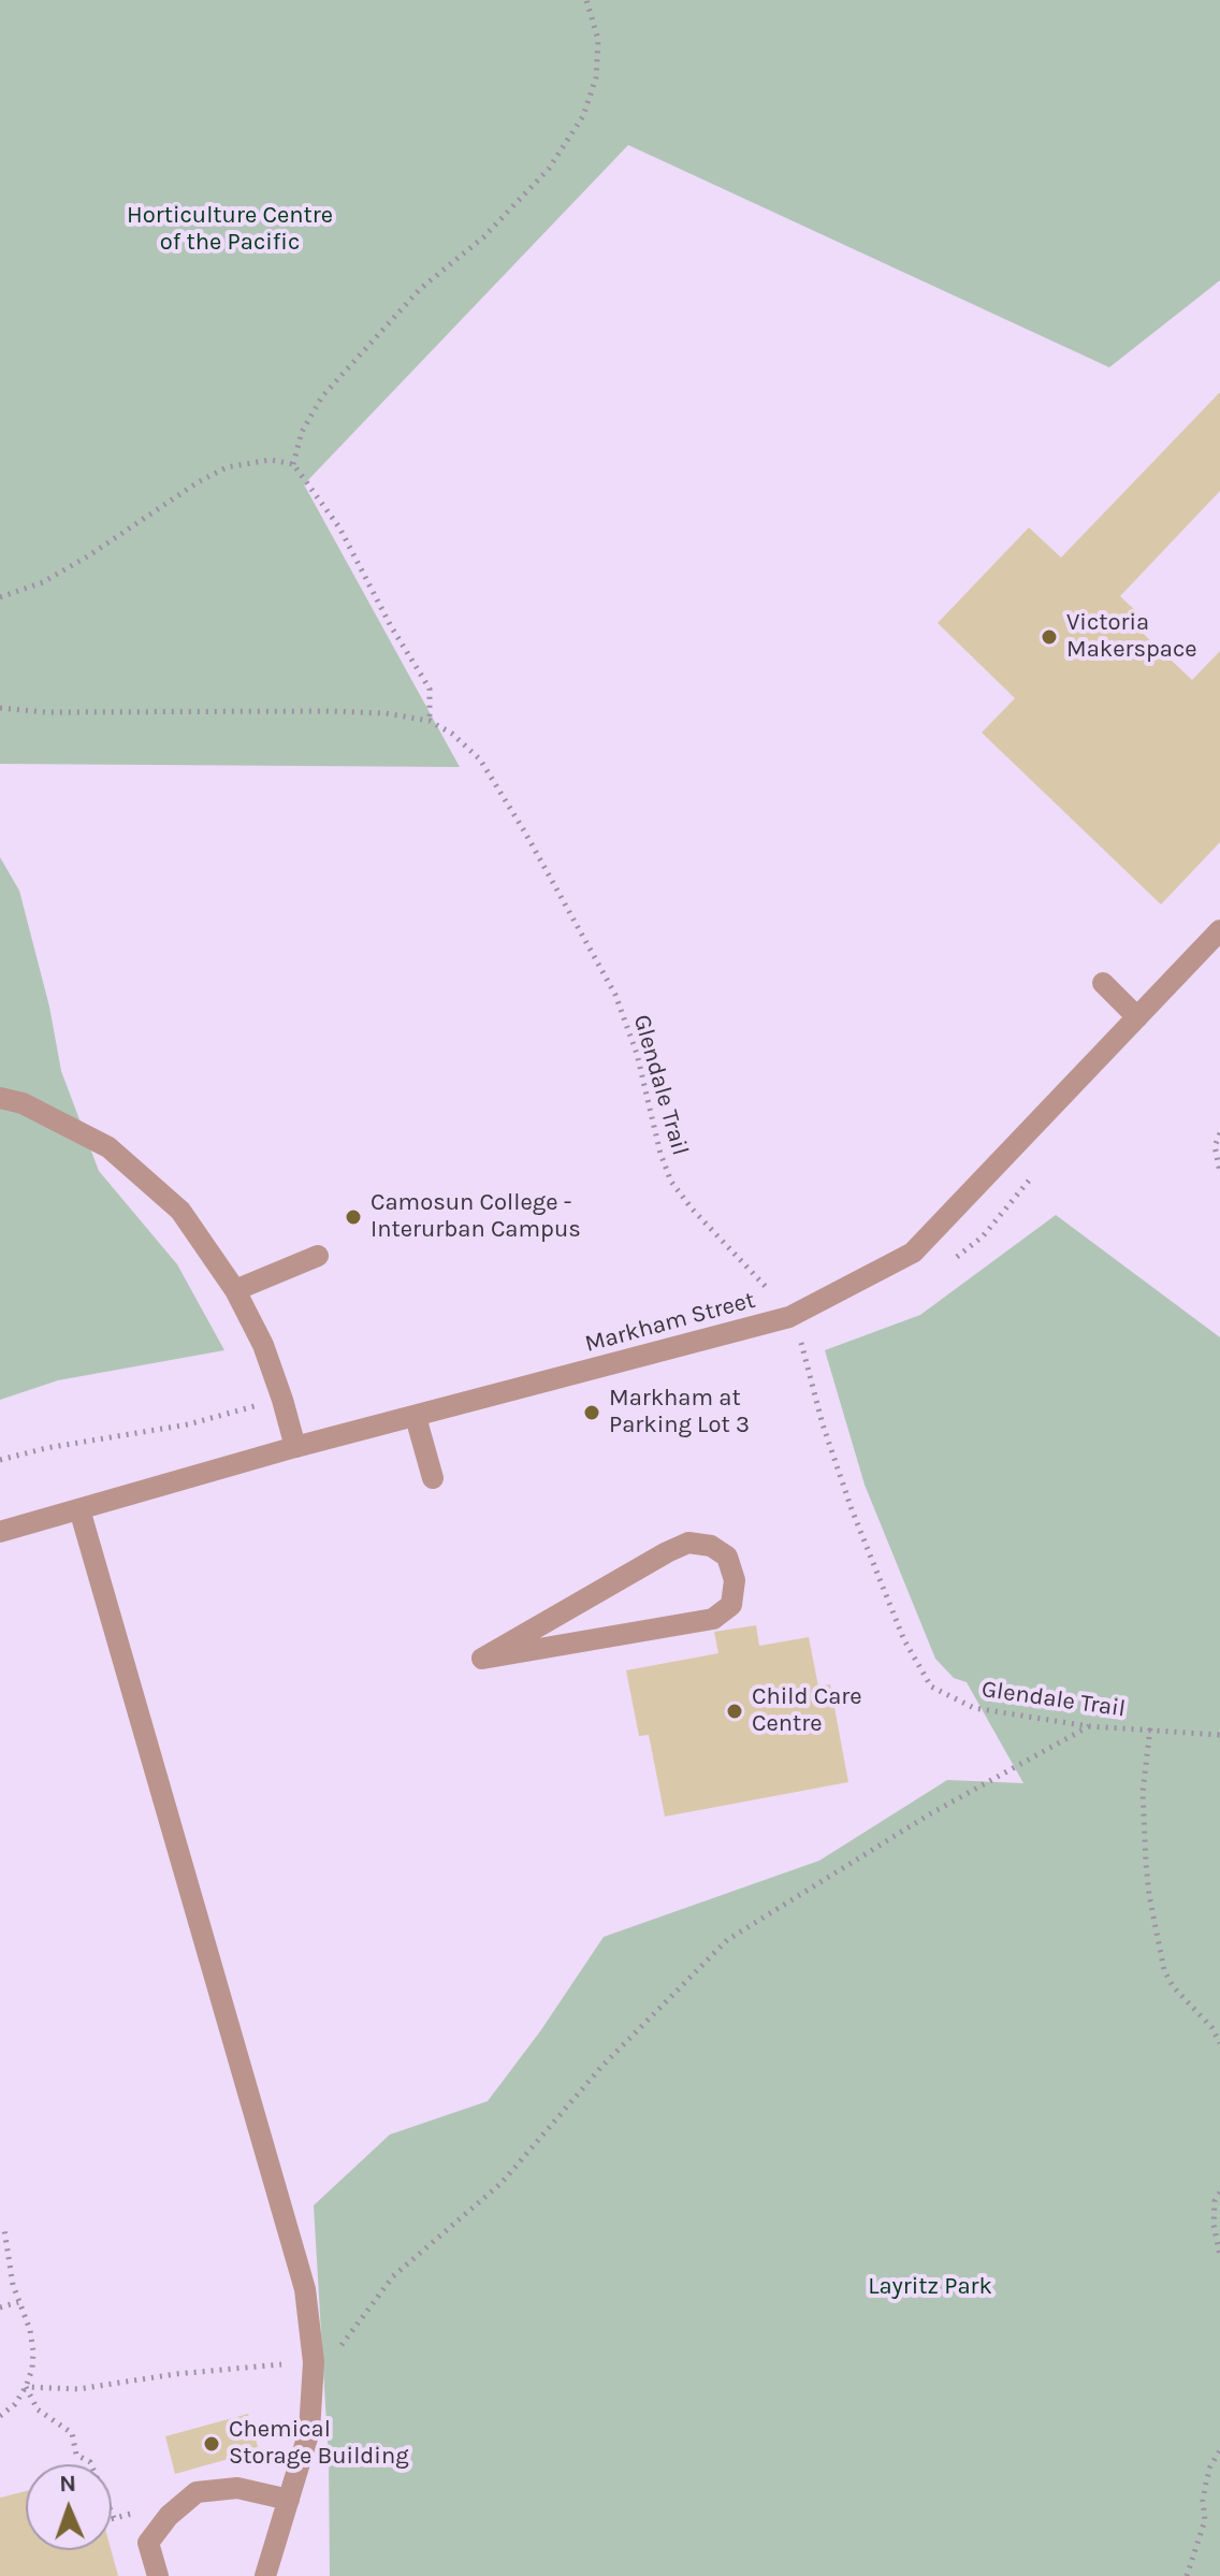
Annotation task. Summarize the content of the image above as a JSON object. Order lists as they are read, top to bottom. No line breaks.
{"streets":{"street":["Markham Street"],"path":["Glendale Trail"]},"crossings":[["Glendale Trail","Markham Street"]],"parks":["Horticulture Centre of the Pacific","Layritz Park"],"places":["Victoria Makerspace","Camosun College - Interurban Campus","Markham at Parking Lot 3","Child Care Centre","Chemical Storage Building"],"north":"top"}
